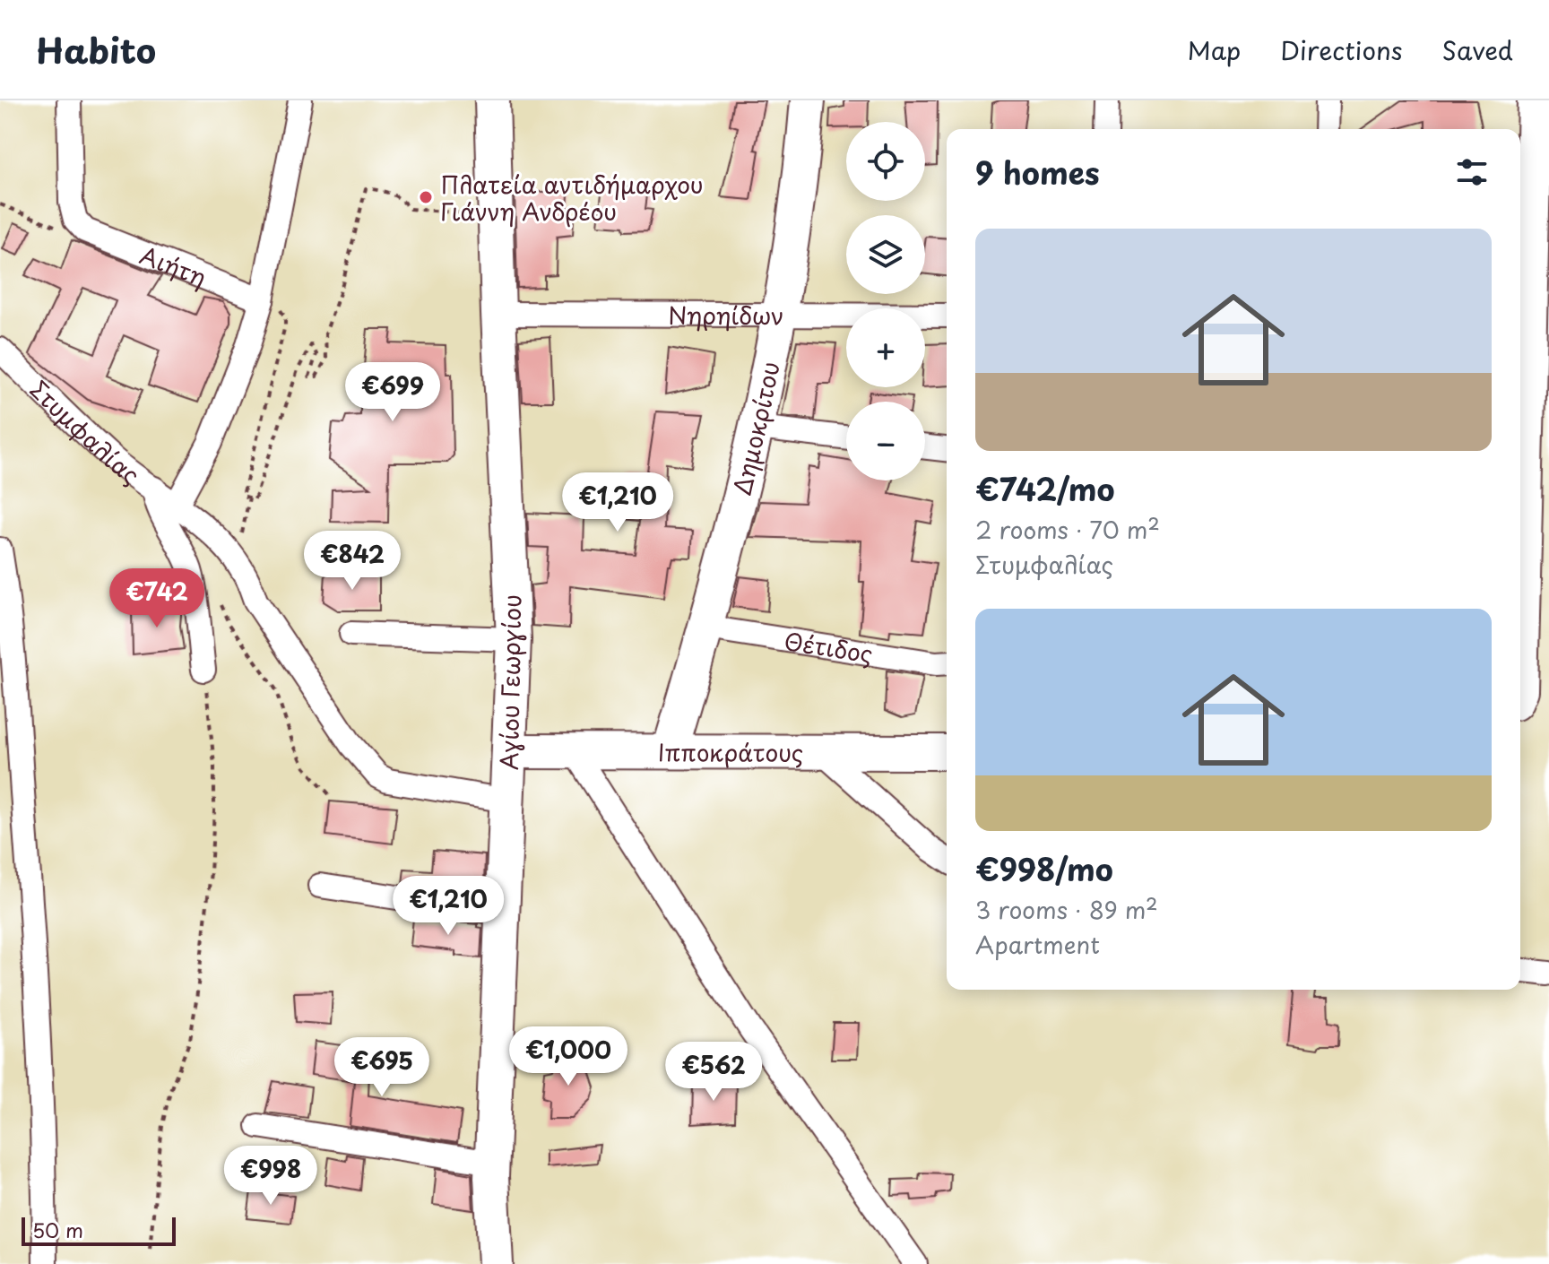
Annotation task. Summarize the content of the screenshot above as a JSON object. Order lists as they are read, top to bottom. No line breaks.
{"streets":{"street":["Αιήτη","Νηρηίδων","Δημοκρίτου","Στυμφαλίας","Θέτιδος","Αγίου Γεωργίου","Ιπποκράτους"]},"crossings":[["Νηρηίδων","Δημοκρίτου"],["Νηρηίδων","Αγίου Γεωργίου"],["Δημοκρίτου","Θέτιδος"],["Δημοκρίτου","Ιπποκράτους"],["Αγίου Γεωργίου","Ιπποκράτους"]],"places":["Πλατεία αντιδήμαρχου Γιάννη Ανδρέου"],"scale_bar":"50 m","page":{"header":"Habito","nav":["Map","Directions","Saved"],"map_buttons":["+","−"],"heading":"9 homes","list":[{"name":"€742/mo","note":"2 rooms · 70 m² · Στυμφαλίας"},{"name":"€998/mo","note":"3 rooms · 89 m² · Apartment"}],"price":["€699","€1,210","€842","€742","€1,210","€1,000","€695","€562","€998"],"scale":"50 m"}}
